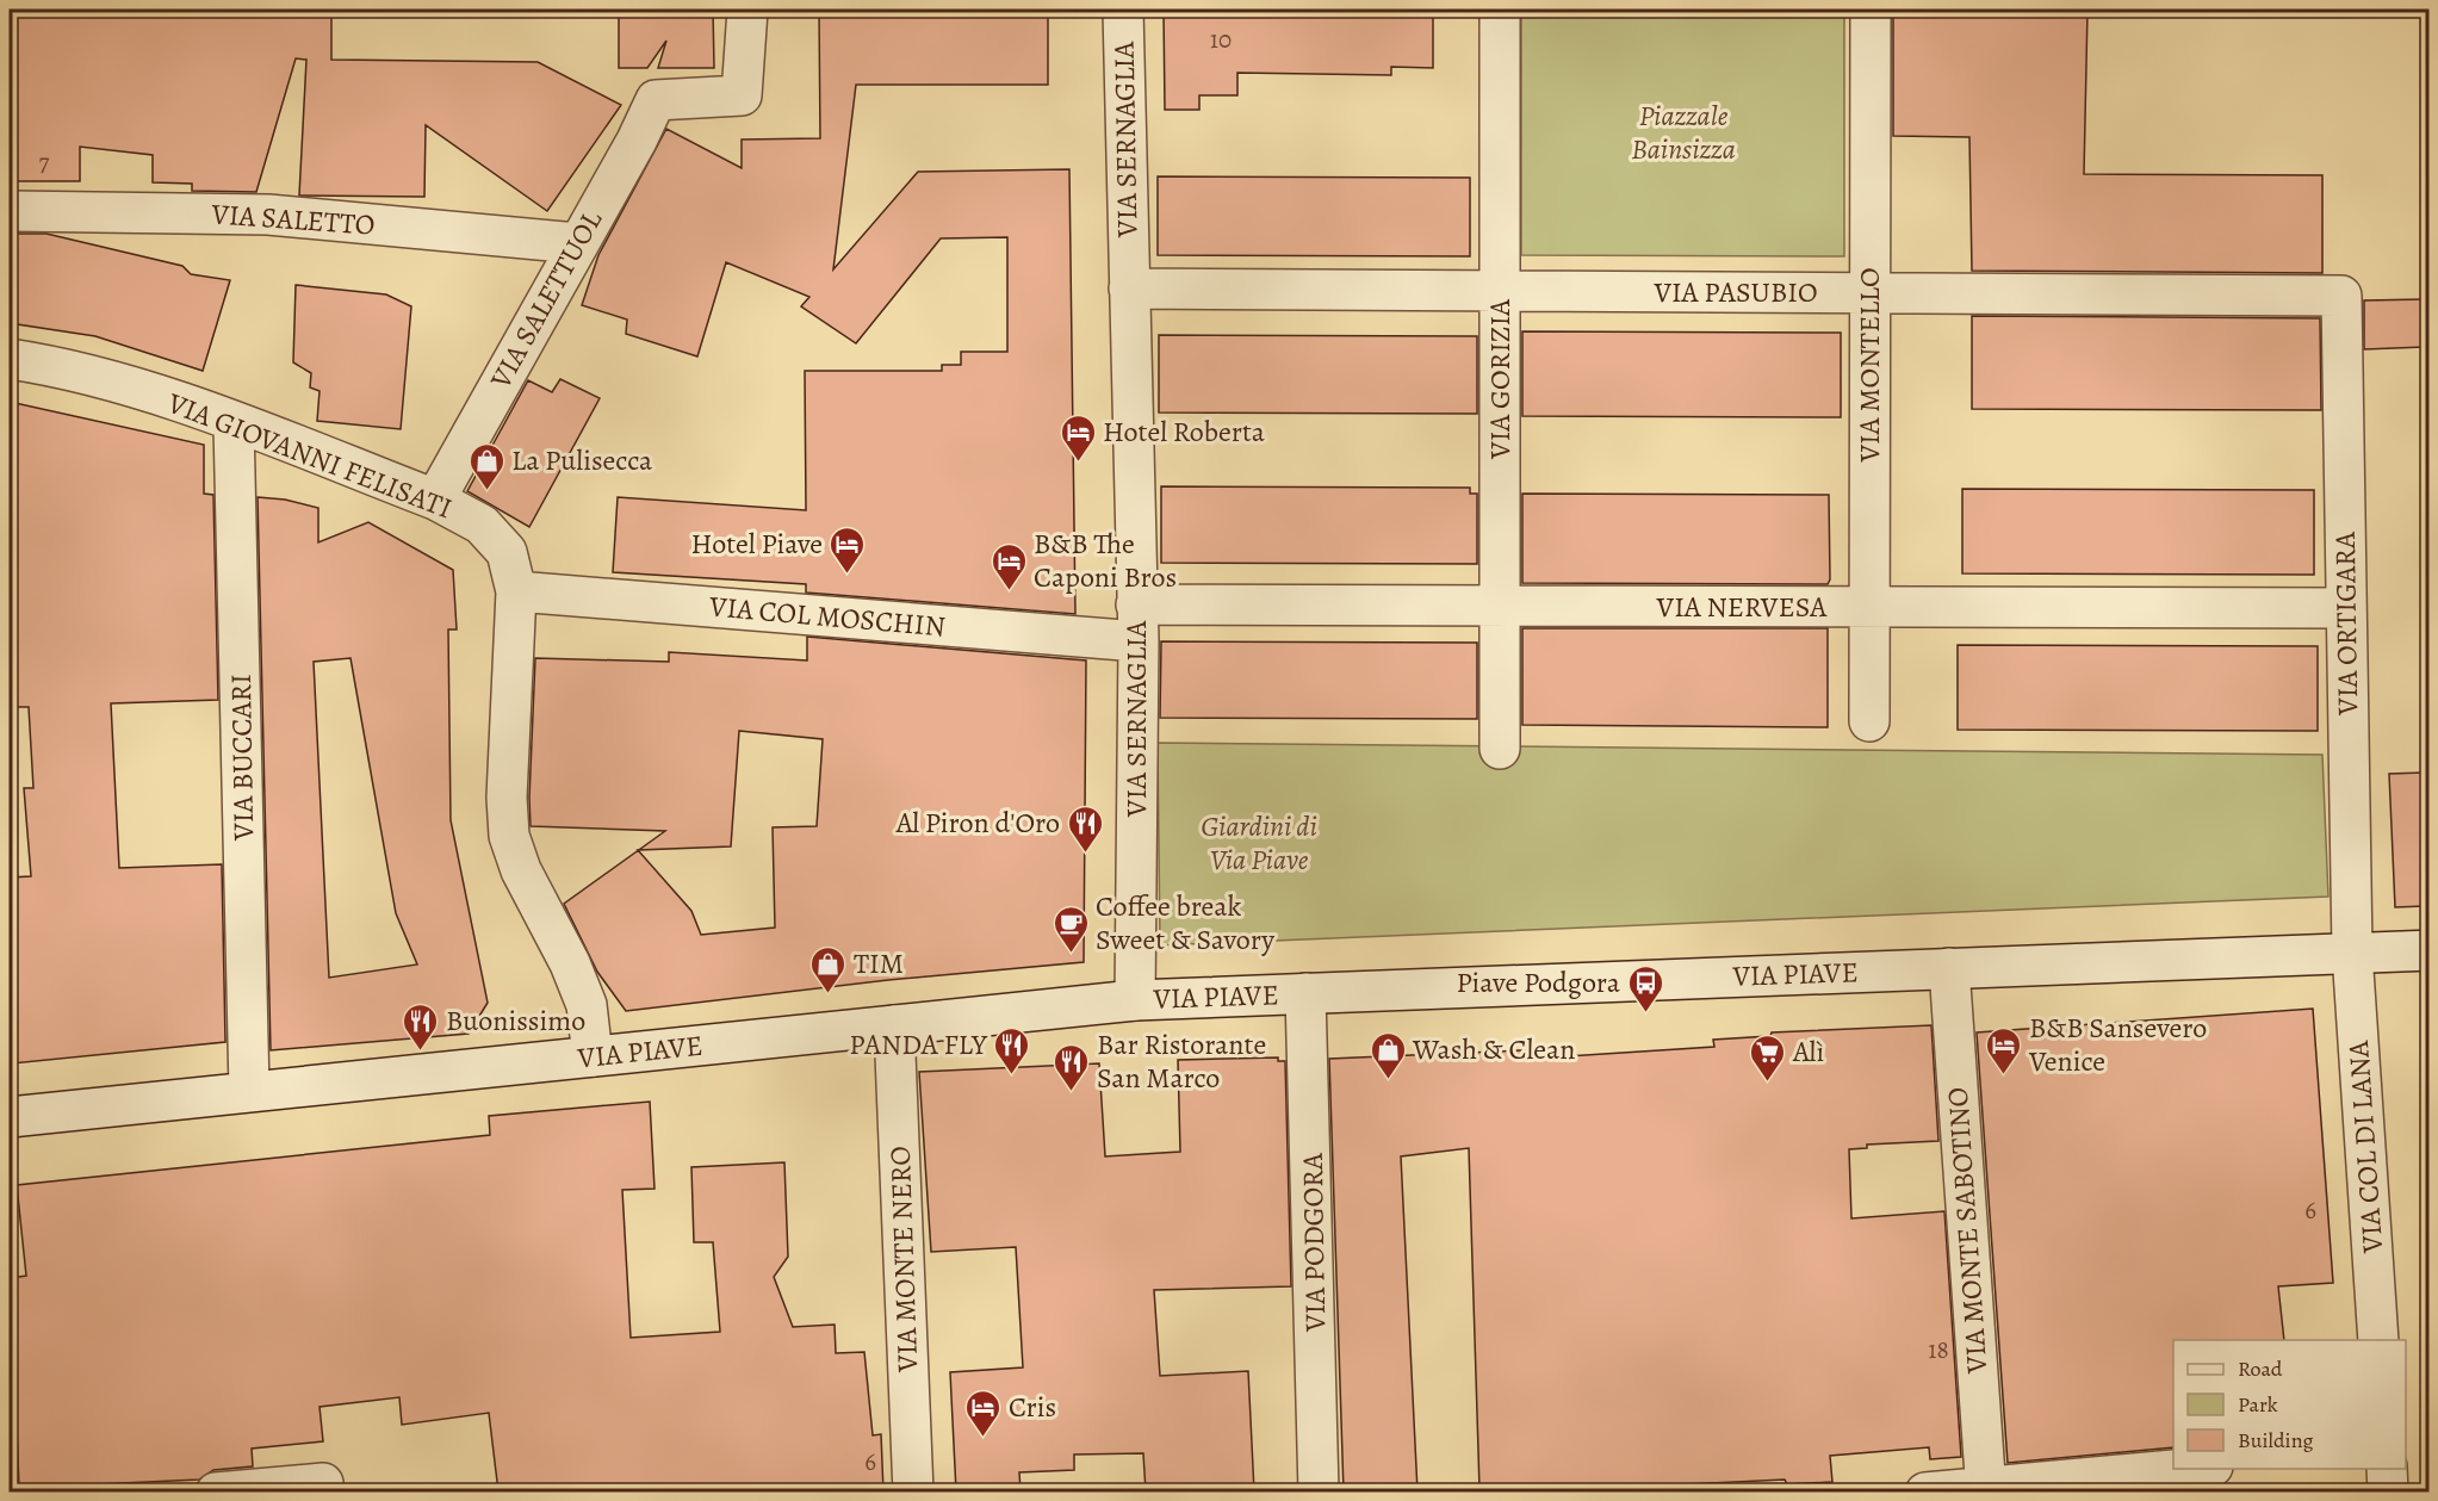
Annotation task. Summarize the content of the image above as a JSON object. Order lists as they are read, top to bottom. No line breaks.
{"streets":{"street":["VIA SERNAGLIA","VIA SALETTO","VIA PASUBIO","VIA SALETTUOL","VIA MONTELLO","VIA GORIZIA","VIA GIOVANNI FELISATI","VIA NERVESA","VIA COL MOSCHIN","VIA ORTIGARA","VIA BUCCARI","VIA PIAVE","VIA COL DI LANA","VIA MONTE SABOTINO","VIA PODGORA","VIA MONTE NERO"]},"crossings":[["VIA SERNAGLIA","VIA PASUBIO"],["VIA SERNAGLIA","VIA NERVESA"],["VIA SERNAGLIA","VIA COL MOSCHIN"],["VIA SERNAGLIA","VIA PIAVE"],["VIA SALETTO","VIA SALETTUOL"],["VIA PASUBIO","VIA MONTELLO"],["VIA PASUBIO","VIA GORIZIA"],["VIA PASUBIO","VIA ORTIGARA"],["VIA SALETTUOL","VIA GIOVANNI FELISATI"],["VIA MONTELLO","VIA NERVESA"],["VIA GORIZIA","VIA NERVESA"],["VIA GIOVANNI FELISATI","VIA COL MOSCHIN"],["VIA GIOVANNI FELISATI","VIA BUCCARI"],["VIA GIOVANNI FELISATI","VIA PIAVE"],["VIA NERVESA","VIA COL MOSCHIN"],["VIA NERVESA","VIA ORTIGARA"],["VIA ORTIGARA","VIA PIAVE"],["VIA ORTIGARA","VIA COL DI LANA"],["VIA BUCCARI","VIA PIAVE"],["VIA PIAVE","VIA COL DI LANA"],["VIA PIAVE","VIA MONTE SABOTINO"],["VIA PIAVE","VIA PODGORA"],["VIA PIAVE","VIA MONTE NERO"]],"parks":["Piazzale Bainsizza","Giardini di Via Piave"],"places":{"hotel":["Hotel Roberta","Hotel Piave","B&B The Caponi Bros","B&B Sansevero Venice","Cris"],"shop":["La Pulisecca","TIM","Wash & Clean"],"restaurant":["Al Piron d'Oro","Buonissimo","PANDA FLY","Bar Ristorante San Marco"],"cafe":["Coffee break Sweet & Savory"],"bus stop":["Piave Podgora"],"supermarket":["Alì"]},"house_numbers":["10","7","6","18","6"],"legend":["Road","Park","Building"]}
